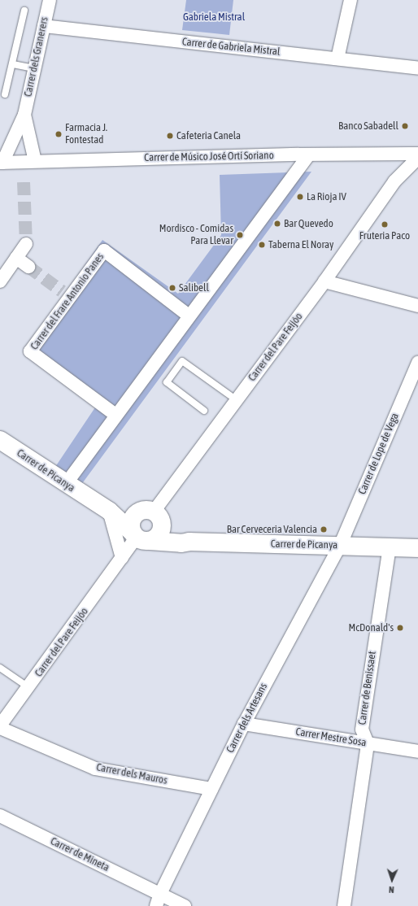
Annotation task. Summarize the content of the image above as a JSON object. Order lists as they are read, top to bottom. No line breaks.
{"streets":{"street":["Carrer de Gabriela Mistral","Carrer dels Granerers","Carrer de Músico José Ortí Soriano","Carrer del Frare Antonio Panes","Carrer del Pare Feijóo","Carrer de Lope de Vega","Carrer de Picanya","Carrer de Benissaet","Carrer dels Artesans","Carrer Mestre Sosa","Carrer dels Mauros","Carrer de Mineta"]},"crossings":[["Carrer de Gabriela Mistral","Carrer dels Granerers"],["Carrer dels Granerers","Carrer de Músico José Ortí Soriano"],["Carrer de Músico José Ortí Soriano","Carrer del Pare Feijóo"],["Carrer del Pare Feijóo","Carrer de Picanya"],["Carrer de Lope de Vega","Carrer de Picanya"],["Carrer de Lope de Vega","Carrer dels Artesans"],["Carrer de Picanya","Carrer de Benissaet"],["Carrer de Picanya","Carrer dels Artesans"],["Carrer de Benissaet","Carrer Mestre Sosa"],["Carrer dels Artesans","Carrer Mestre Sosa"],["Carrer dels Artesans","Carrer dels Mauros"],["Carrer dels Artesans","Carrer de Mineta"]],"parks":["Gabriela Mistral"],"places":["Banco Sabadell","Farmacia J. Fontestad","Cafeteria Canela","La Rioja IV","Bar Quevedo","Fruteria Paco","Mordisco - Comidas Para Llevar","Taberna El Noray","Salibell","Bar Cerveceria Valencia","McDonald's"],"north":"bottom"}
